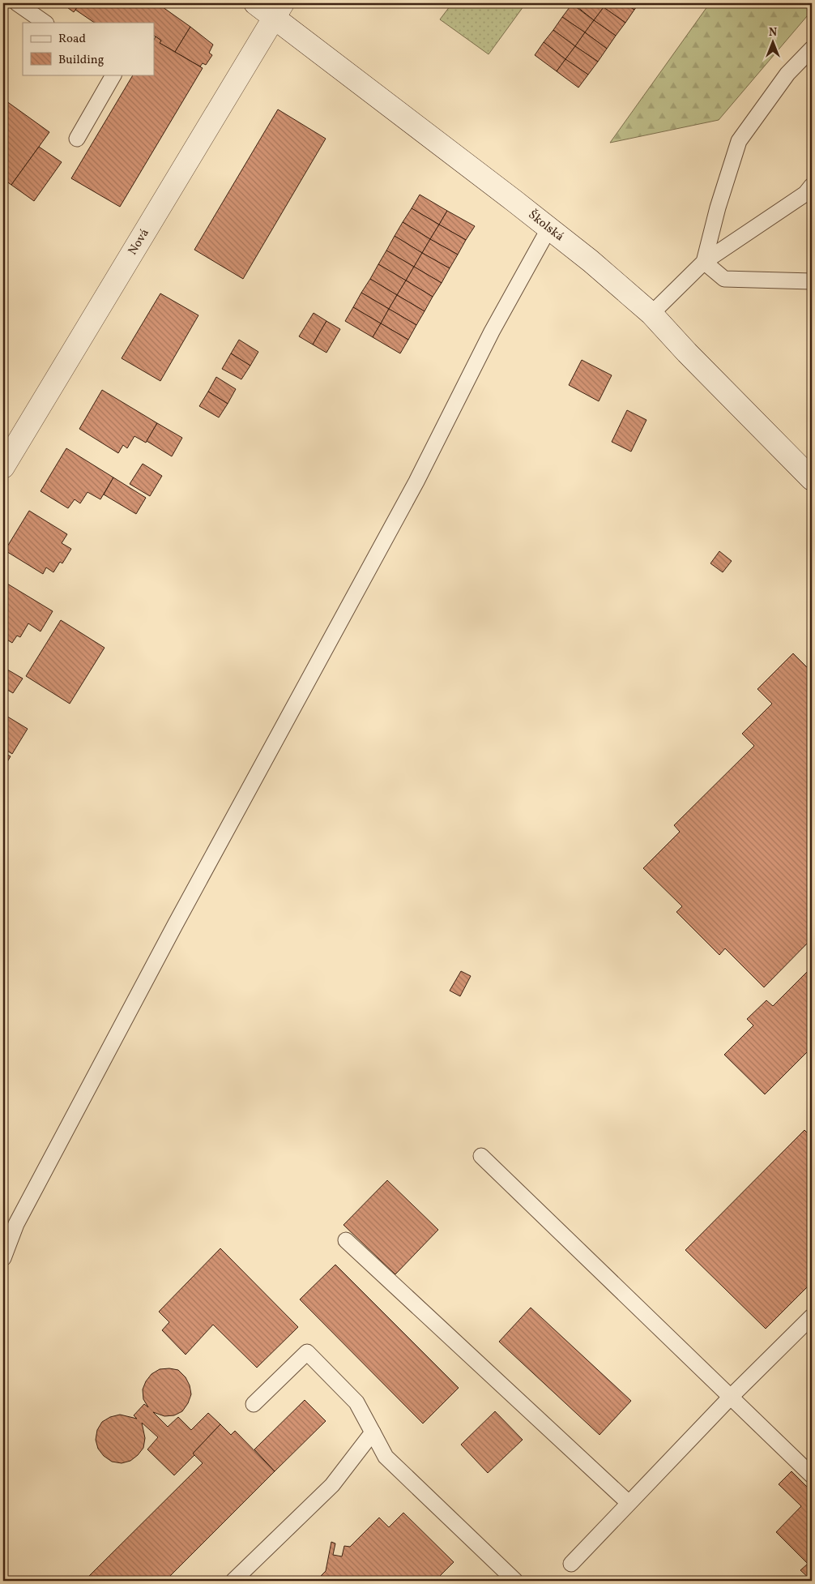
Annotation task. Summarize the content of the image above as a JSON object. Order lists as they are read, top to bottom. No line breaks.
{"streets":{"main road":["Školská","Nová"]},"crossings":[["Školská","Nová"]],"legend":["Road","Building"],"north":"top"}
